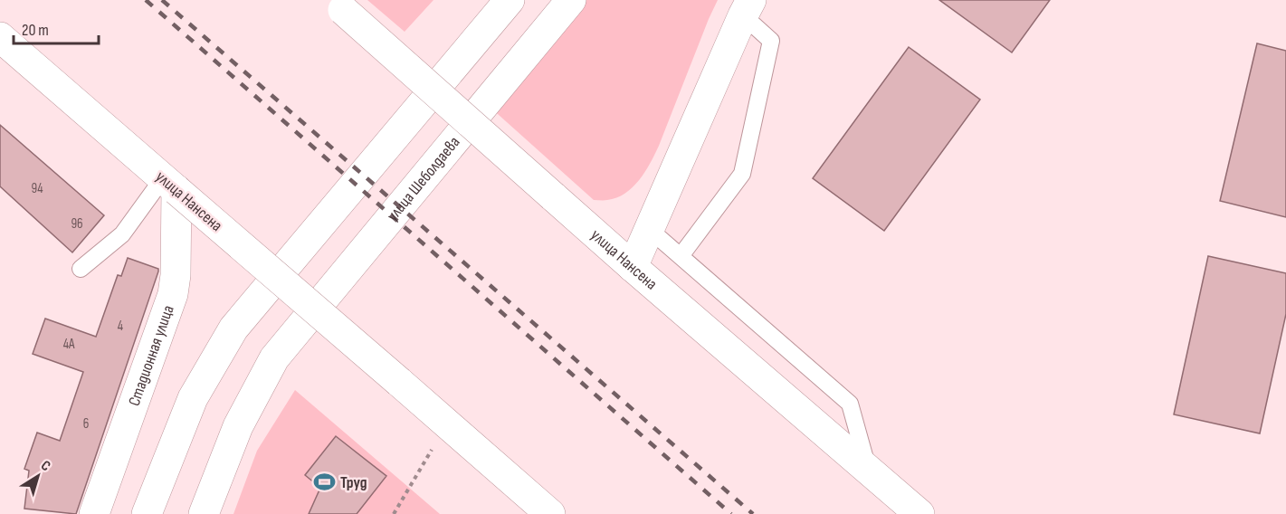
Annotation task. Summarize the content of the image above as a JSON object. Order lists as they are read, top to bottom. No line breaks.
{"streets":{"main road":["улица Шеболдаева","улица Нансена","Стадионная улица"]},"crossings":[["улица Нансена","Стадионная улица"]],"places":{"sports":["Труд"]},"house_numbers":["94","96","4","4А","6"],"scale_bar":"20 m","north":"top right"}
